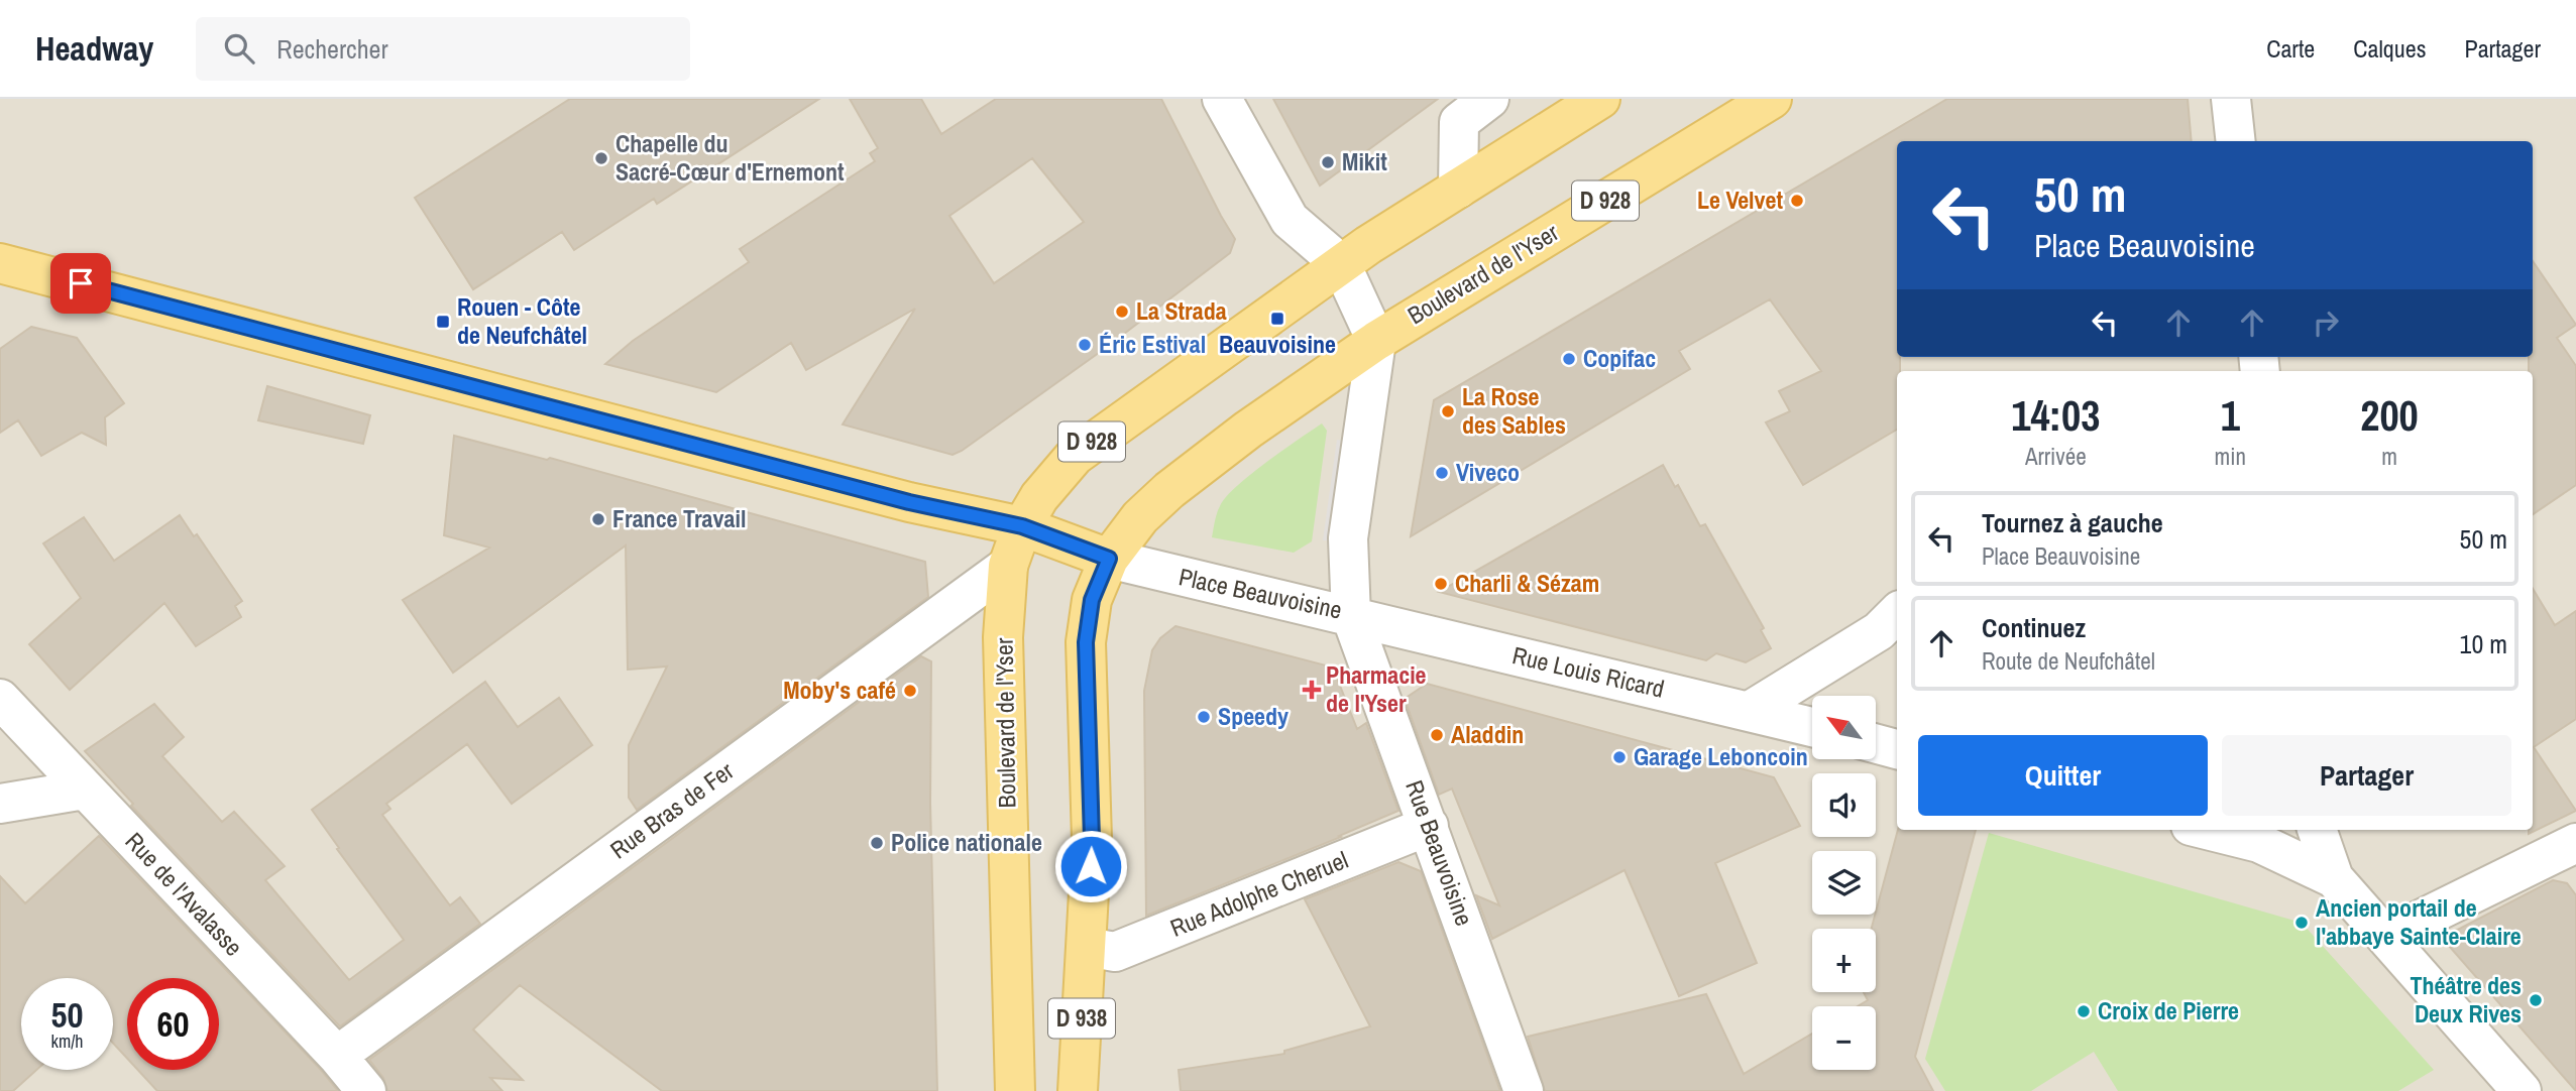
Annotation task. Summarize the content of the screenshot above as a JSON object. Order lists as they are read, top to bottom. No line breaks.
{"streets":{"main road":["D 928","Boulevard de l'Yser","Place Beauvoisine","D 938"],"street":["Rue Louis Ricard","Rue Bras de Fer","Rue Beauvoisine","Rue de l'Avalasse","Rue Adolphe Cheruel"]},"crossings":[["D 928","Boulevard de l'Yser"],["D 928","Place Beauvoisine"],["D 928","D 938"],["Boulevard de l'Yser","Place Beauvoisine"],["Boulevard de l'Yser","Rue Bras de Fer"],["Boulevard de l'Yser","D 938"],["Place Beauvoisine","Rue Louis Ricard"],["Place Beauvoisine","Rue Beauvoisine"],["Place Beauvoisine","D 938"],["Rue Louis Ricard","Rue Beauvoisine"],["Rue Bras de Fer","Rue de l'Avalasse"],["Rue Bras de Fer","D 938"],["Rue Beauvoisine","Rue Adolphe Cheruel"],["Rue Adolphe Cheruel","D 938"]],"places":{"other":["Chapelle du Sacré-Cœur d'Ernemont","Mikit","Le Velvet","La Strada","Éric Estival","Copifac","La Rose des Sables","Viveco","France Travail","Charli & Sézam","Moby's café","Speedy","Aladdin","Garage Leboncoin","Police nationale","Ancien portail de l'abbaye Sainte-Claire","Théâtre des Deux Rives","Croix de Pierre"],"transit":["Beauvoisine","Rouen - Côte de Neufchâtel"],"health":["Pharmacie de l'Yser"]},"north":"top left","page":{"header":"Headway","search":"Rechercher","nav":["Carte","Calques","Partager"],"turn":["50 m","Place Beauvoisine"],"eta":["14:03","Arrivée","1","min","200","m"],"list":[{"name":"Tournez à gauche","note":"Place Beauvoisine","value":"50 m"},{"name":"Continuez","note":"Route de Neufchâtel","value":"10 m"}],"map_buttons":["+","−"],"buttons":["Quitter","Partager"],"speed":"50 km/h","limit":"60"}}
